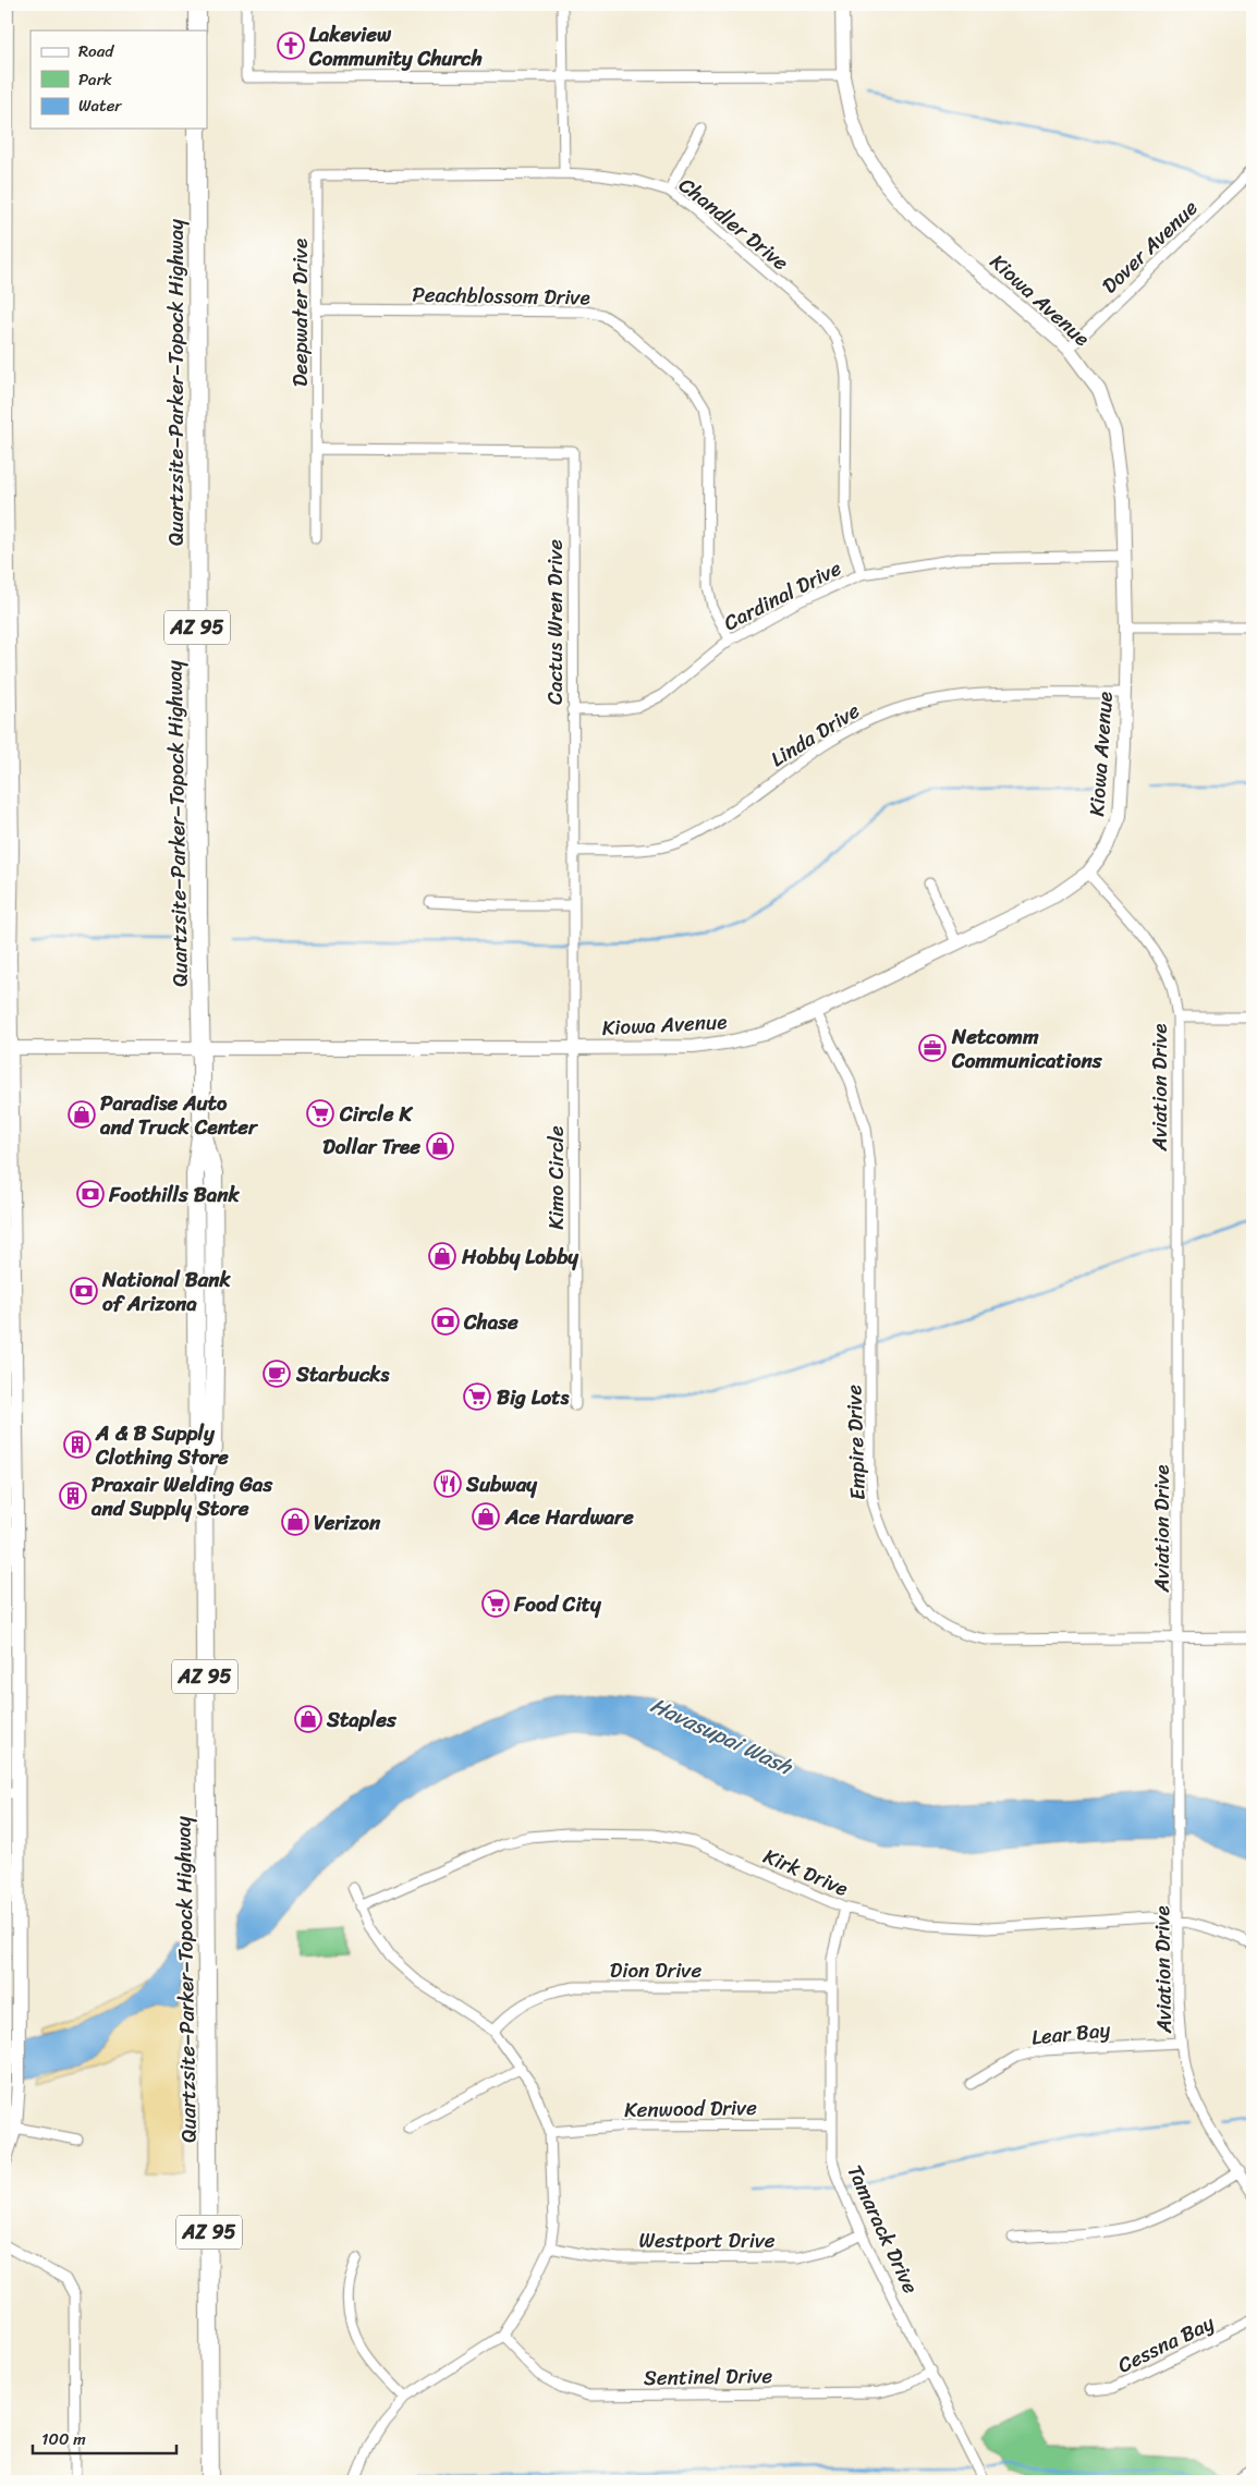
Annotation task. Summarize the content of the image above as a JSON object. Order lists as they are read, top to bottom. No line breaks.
{"streets":{"highway":["Quartzsite–Parker–Topock Highway","AZ 95"],"main road":["Kiowa Avenue"],"street":["Chandler Drive","Dover Avenue","Peachblossom Drive","Deepwater Drive","Cardinal Drive","Cactus Wren Drive","Linda Drive","Aviation Drive","Kimo Circle","Empire Drive","Kirk Drive","Dion Drive","Lear Bay","Kenwood Drive","Tamarack Drive","Westport Drive","Cessna Bay","Sentinel Drive"]},"crossings":[["Chandler Drive","Deepwater Drive"],["Chandler Drive","Cardinal Drive"],["Dover Avenue","Kiowa Avenue"],["Peachblossom Drive","Deepwater Drive"],["Peachblossom Drive","Cardinal Drive"],["Kiowa Avenue","Quartzsite–Parker–Topock Highway"],["Kiowa Avenue","Cardinal Drive"],["Kiowa Avenue","Cactus Wren Drive"],["Kiowa Avenue","Linda Drive"],["Kiowa Avenue","Aviation Drive"],["Kiowa Avenue","Kimo Circle"],["Kiowa Avenue","Empire Drive"],["Deepwater Drive","Cactus Wren Drive"],["Cardinal Drive","Cactus Wren Drive"],["Cactus Wren Drive","Linda Drive"],["Cactus Wren Drive","Kimo Circle"],["Aviation Drive","Empire Drive"],["Aviation Drive","Kirk Drive"],["Aviation Drive","Lear Bay"],["Kirk Drive","Tamarack Drive"],["Dion Drive","Tamarack Drive"],["Kenwood Drive","Tamarack Drive"],["Tamarack Drive","Westport Drive"],["Tamarack Drive","Sentinel Drive"]],"water":["Havasupai Wash"],"places":{"church":["Lakeview Community Church"],"office":["Netcomm Communications"],"supermarket":["Circle K","Big Lots","Food City"],"shop":["Paradise Auto and Truck Center","Dollar Tree","Hobby Lobby","Ace Hardware","Verizon","Staples"],"bank":["Foothills Bank","National Bank of Arizona","Chase"],"cafe":["Starbucks"],"building":["A & B Supply Clothing Store","Praxair Welding Gas and Supply Store"],"restaurant":["Subway"]},"legend":["Road","Park","Water"],"scale_bar":"100 m"}
